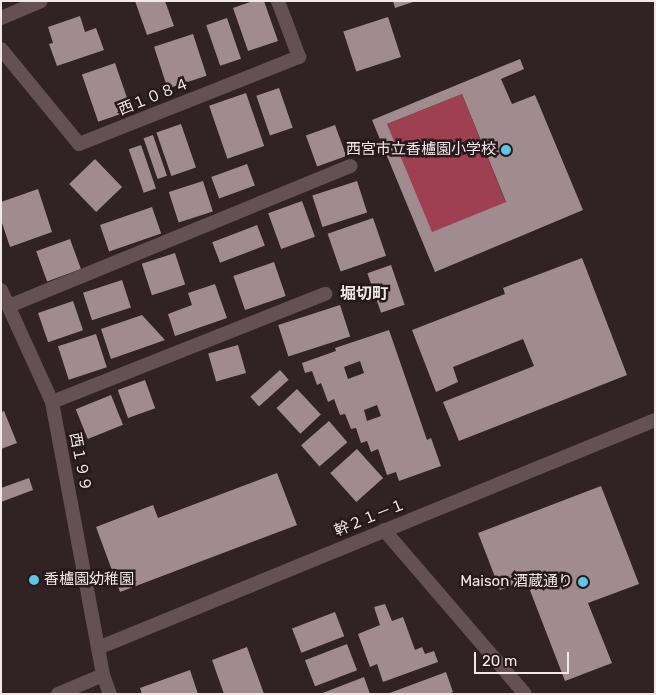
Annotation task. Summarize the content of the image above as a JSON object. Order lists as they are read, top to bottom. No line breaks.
{"streets":{"street":["西１０８４","西１９９","幹２１－１"]},"crossings":[["西１９９","幹２１－１"]],"districts":["堀切町"],"places":["西宮市立香櫨園小学校","香櫨園幼稚園","Maison 酒蔵通り"],"scale_bar":"20 m"}
